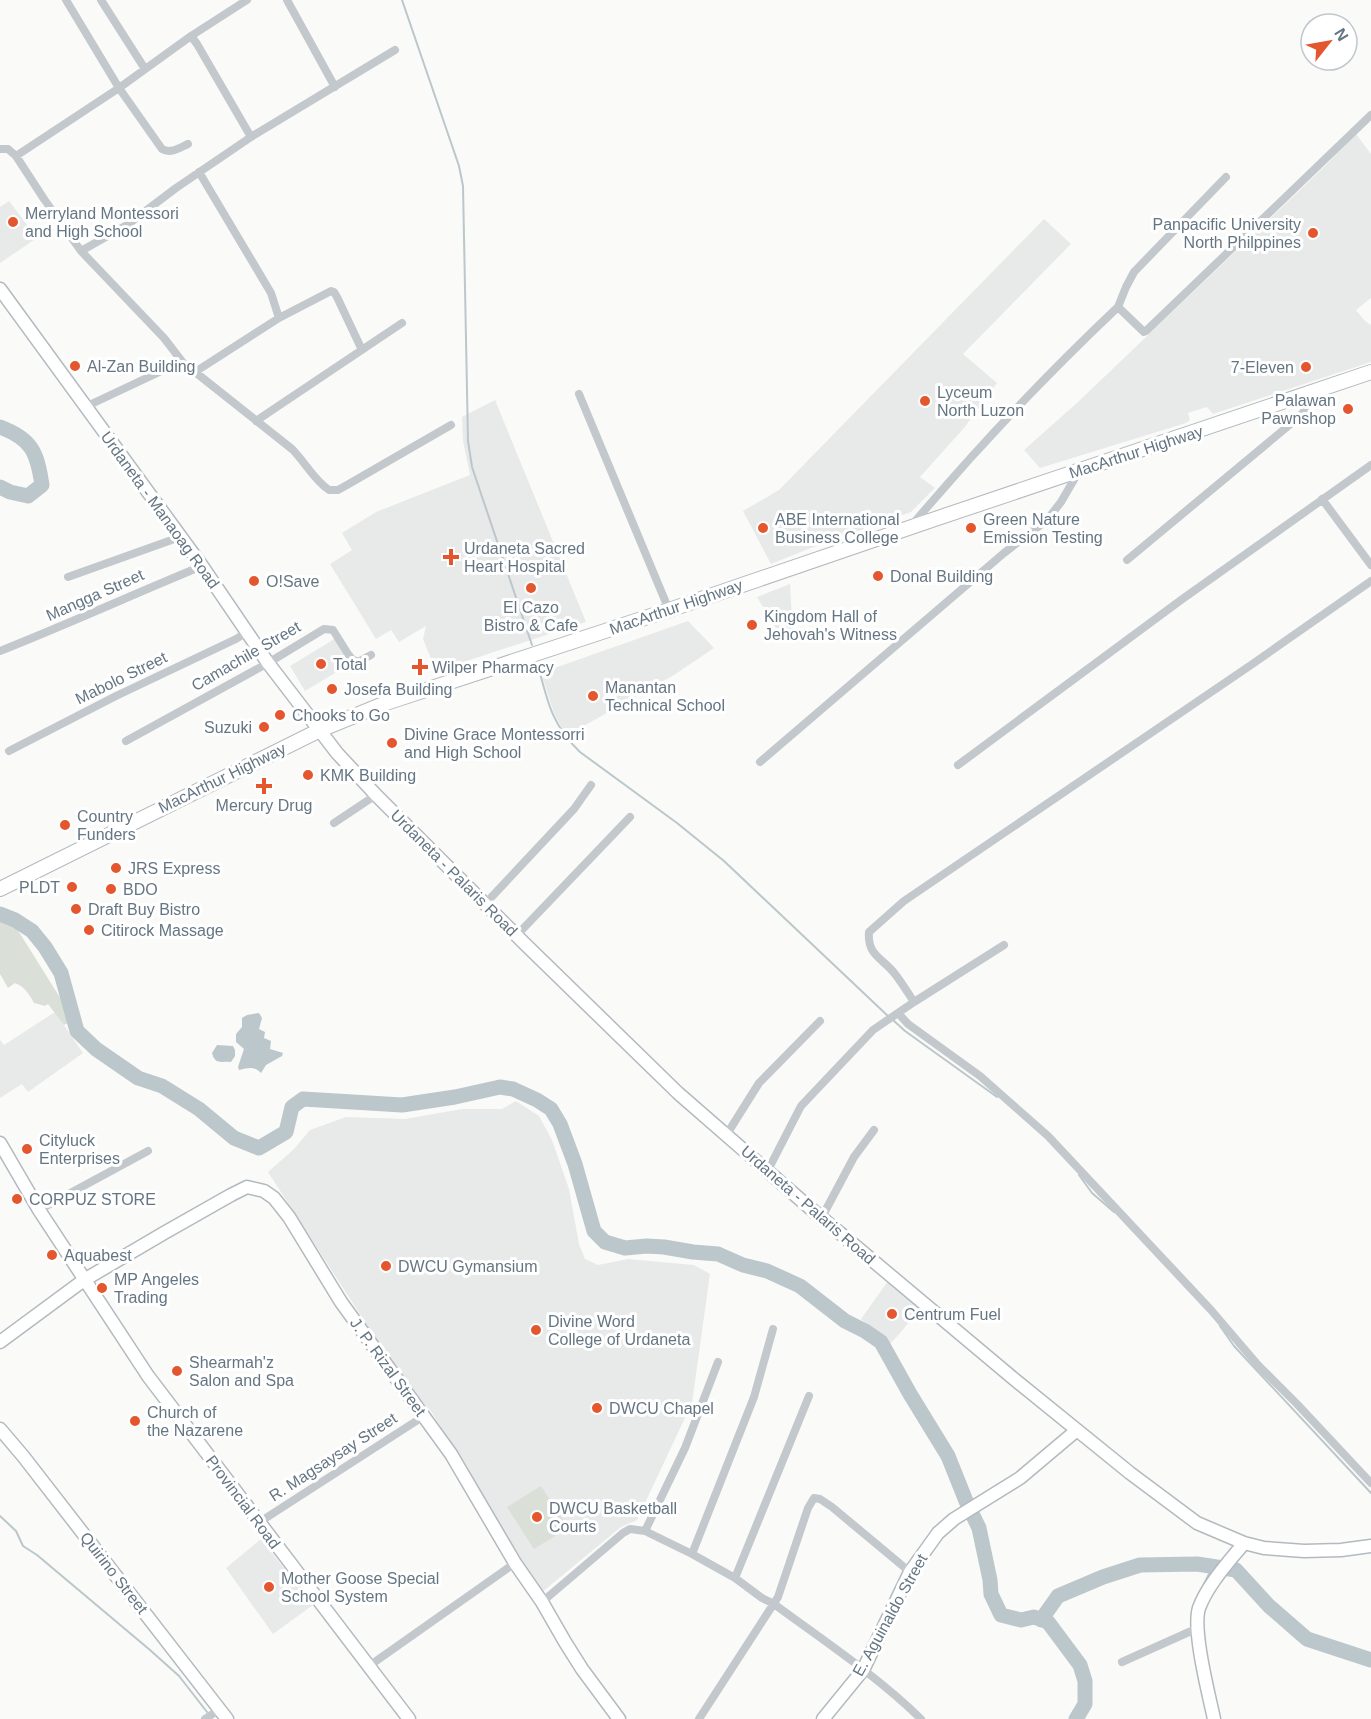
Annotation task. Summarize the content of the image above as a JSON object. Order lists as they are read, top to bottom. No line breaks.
{"streets":{"main road":["MacArthur Highway","Urdaneta - Manaoag Road","Urdaneta - Palaris Road","J. P. Rizal Street","Provincial Road","Quirino Street","E. Aguinaldo Street"],"street":["Mangga Street","Camachile Street","Mabolo Street","R. Magsaysay Street"]},"crossings":[["MacArthur Highway","Urdaneta - Manaoag Road"],["MacArthur Highway","Urdaneta - Palaris Road"],["Urdaneta - Manaoag Road","Mangga Street"],["Urdaneta - Manaoag Road","Camachile Street"],["Urdaneta - Manaoag Road","Mabolo Street"],["Urdaneta - Manaoag Road","Urdaneta - Palaris Road"],["Urdaneta - Palaris Road","E. Aguinaldo Street"],["J. P. Rizal Street","R. Magsaysay Street"],["J. P. Rizal Street","Provincial Road"],["R. Magsaysay Street","Provincial Road"]],"places":{"other":["Merryland Montessori and High School","Panpacific University North Philppines","Al-Zan Building","7-Eleven","Lyceum North Luzon","Palawan Pawnshop","ABE International Business College","Green Nature Emission Testing","Donal Building","O!Save","El Cazo Bistro & Cafe","Kingdom Hall of Jehovah's Witness","Total","Josefa Building","Manantan Technical School","Chooks to Go","Suzuki","Divine Grace Montessorri and High School","KMK Building","Country Funders","JRS Express","PLDT","BDO","Draft Buy Bistro","Citirock Massage","Cityluck Enterprises","CORPUZ STORE","Aquabest","DWCU Gymansium","MP Angeles Trading","Centrum Fuel","Divine Word College of Urdaneta","Shearmah'z Salon and Spa","DWCU Chapel","Church of the Nazarene","DWCU Basketball Courts","Mother Goose Special School System"],"health":["Urdaneta Sacred Heart Hospital","Wilper Pharmacy","Mercury Drug"]},"north":"top right"}
